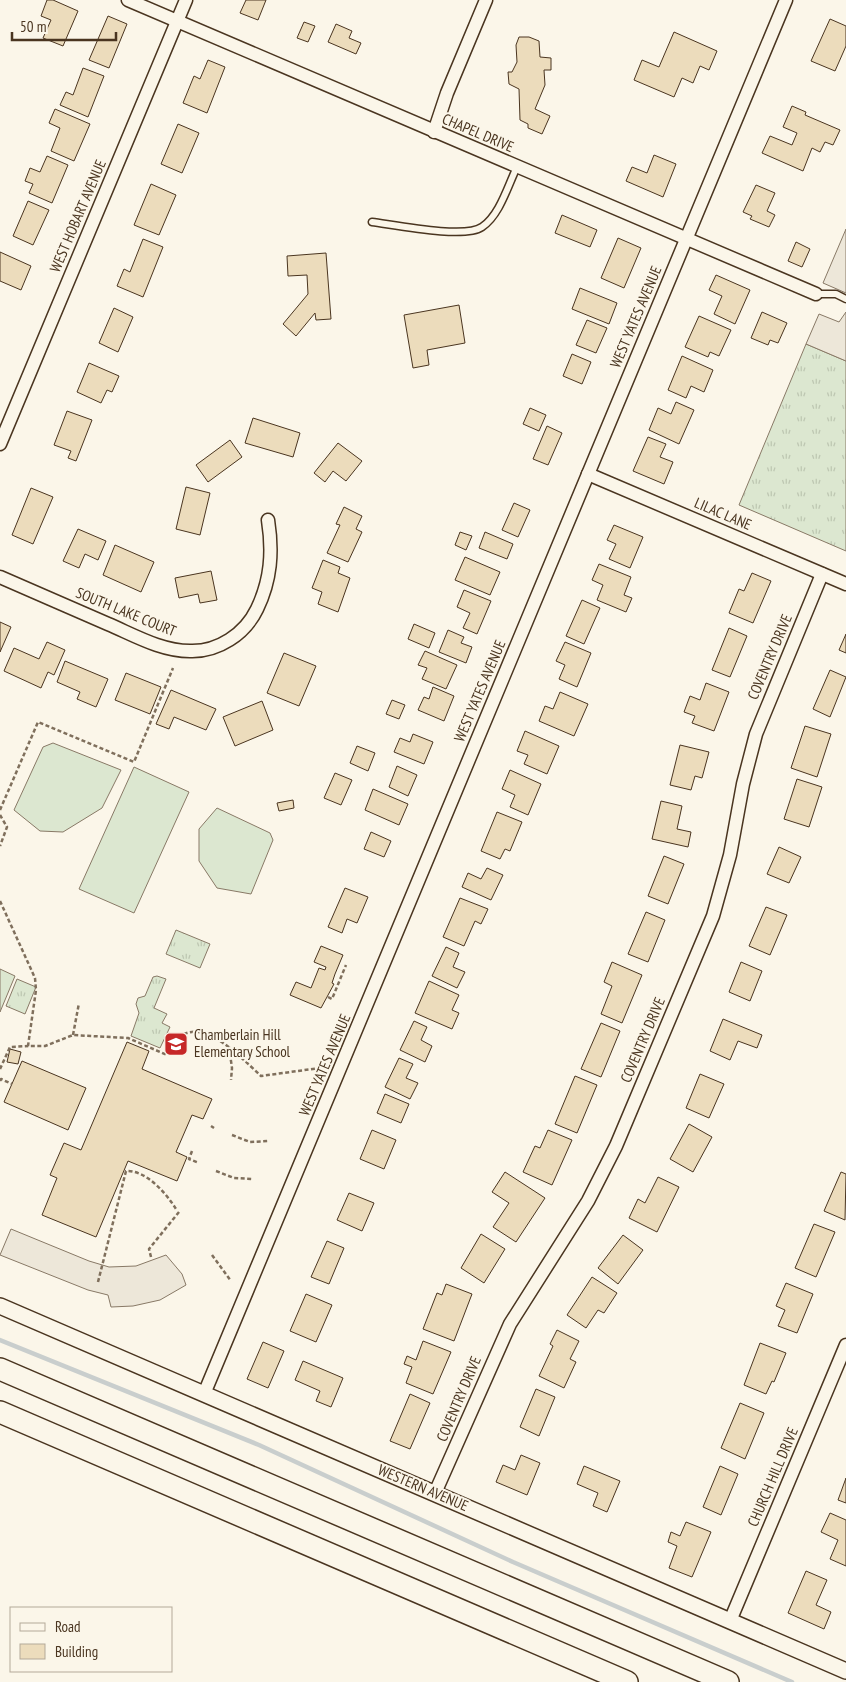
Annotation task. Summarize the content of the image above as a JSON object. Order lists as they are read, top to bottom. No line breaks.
{"streets":{"street":["CHAPEL DRIVE","WEST HOBART AVENUE","WEST YATES AVENUE","LILAC LANE","SOUTH LAKE COURT","COVENTRY DRIVE","CHURCH HILL DRIVE","WESTERN AVENUE"]},"crossings":[["CHAPEL DRIVE","WEST HOBART AVENUE"],["CHAPEL DRIVE","WEST YATES AVENUE"],["WEST YATES AVENUE","LILAC LANE"],["WEST YATES AVENUE","WESTERN AVENUE"],["LILAC LANE","COVENTRY DRIVE"],["COVENTRY DRIVE","WESTERN AVENUE"],["CHURCH HILL DRIVE","WESTERN AVENUE"]],"places":{"school or university":["Chamberlain Hill Elementary School"]},"legend":["Road","Building"],"scale_bar":"50 m"}
